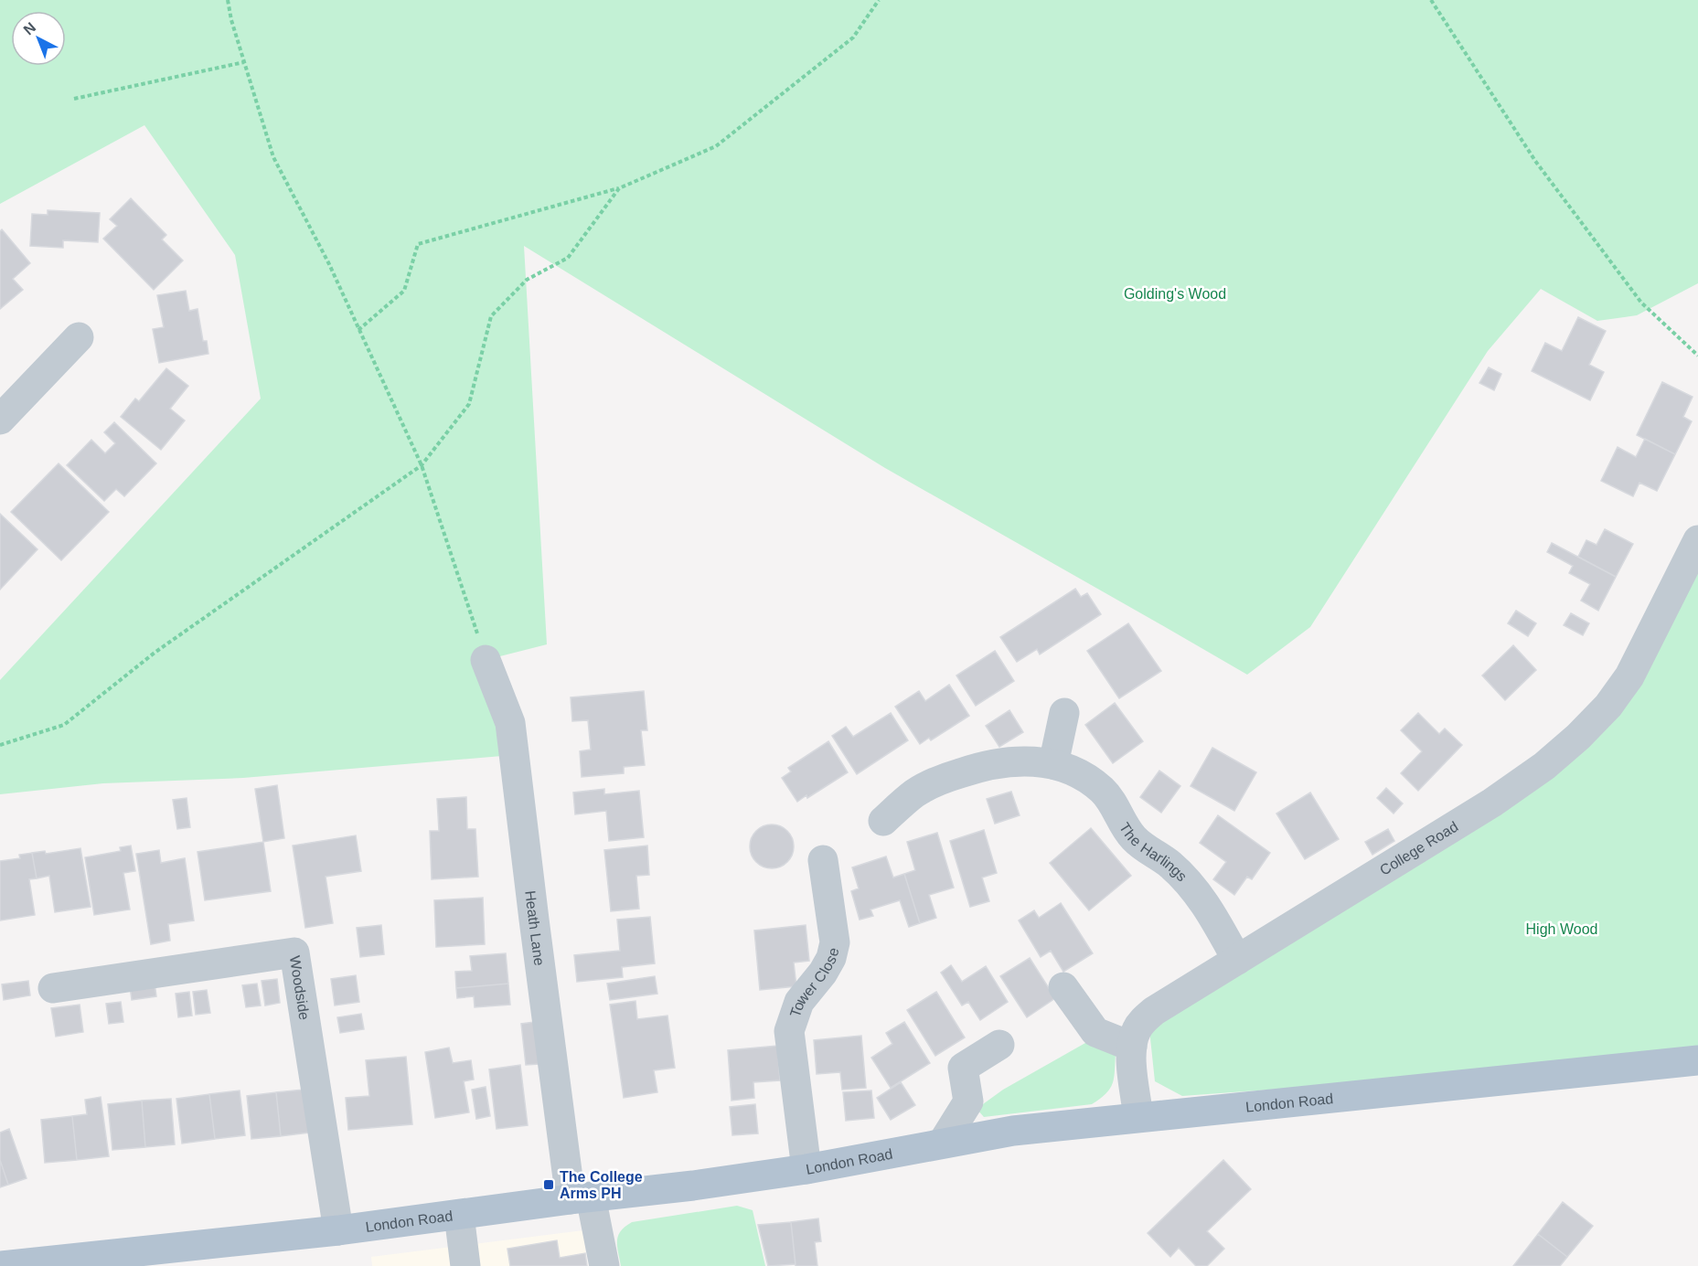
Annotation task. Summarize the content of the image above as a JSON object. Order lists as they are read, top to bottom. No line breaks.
{"streets":{"main road":["London Road"],"street":["College Road","The Harlings","Heath Lane","Tower Close","Woodside"]},"crossings":[["College Road","The Harlings"],["College Road","London Road"],["Heath Lane","London Road"],["Tower Close","London Road"],["Woodside","London Road"]],"parks":["Golding's Wood","High Wood"],"places":{"transit":["The College Arms PH"]},"north":"top left"}
